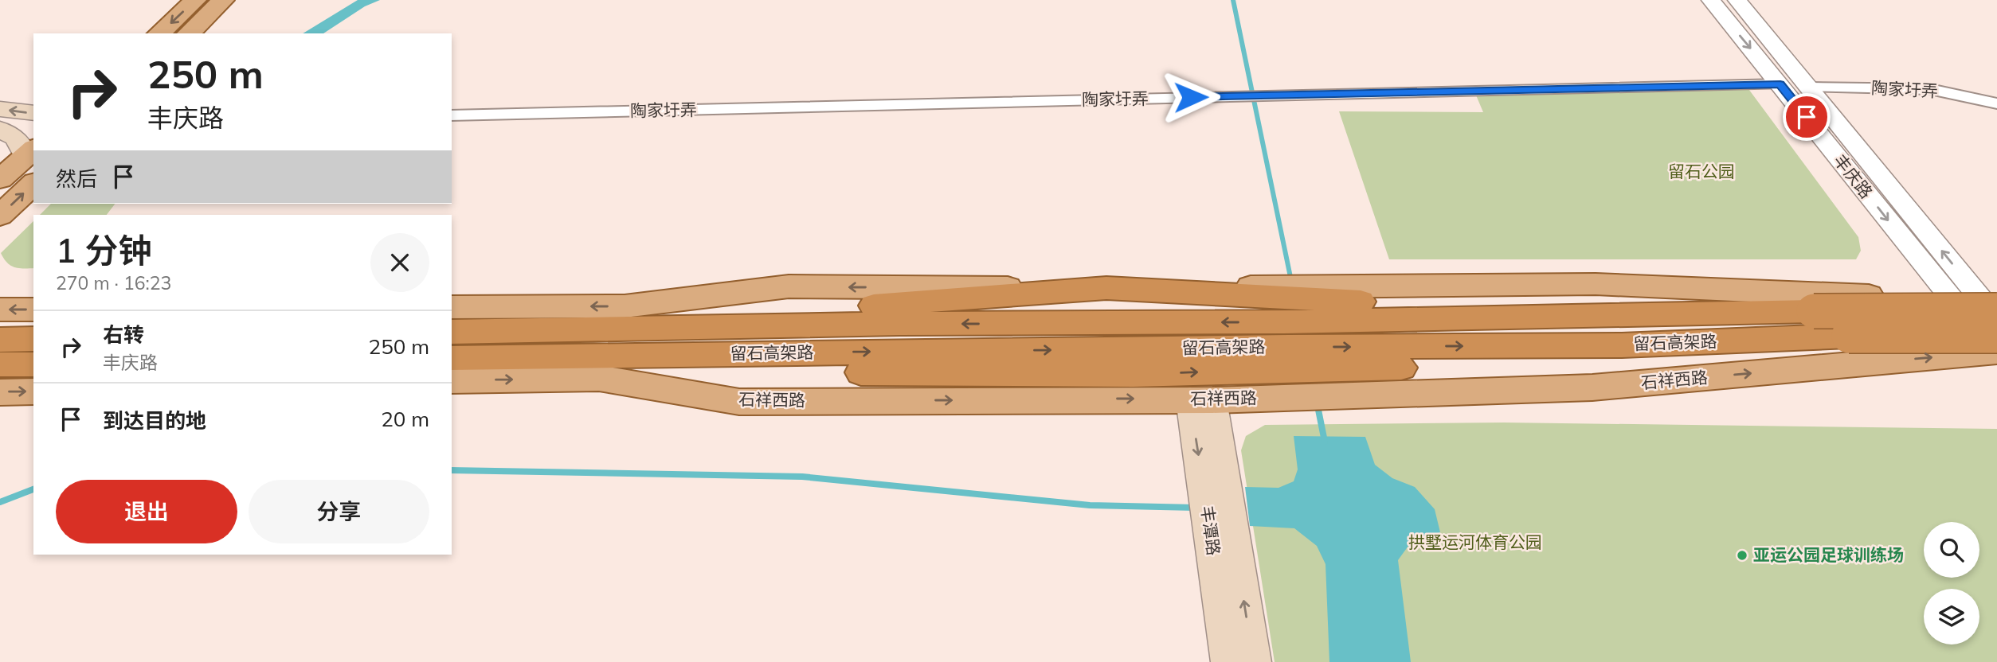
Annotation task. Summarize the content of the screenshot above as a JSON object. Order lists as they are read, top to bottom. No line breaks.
{"streets":{"highway":["留石高架路"],"main road":["石祥西路","丰潭路"],"street":["陶家圩弄","丰庆路"]},"crossings":[["陶家圩弄","丰庆路"],["丰庆路","留石高架路"],["丰庆路","石祥西路"],["留石高架路","石祥西路"],["石祥西路","丰潭路"]],"parks":["留石公园","拱墅运河体育公园"],"places":["亚运公园足球训练场"],"page":{"turn":["250 m","丰庆路"],"then":"然后","heading":["1 分钟","270 m · 16:23"],"list":[{"name":"右转","note":"丰庆路","value":"250 m"},{"name":"到达目的地","value":"20 m"}],"buttons":["退出","分享"]}}
